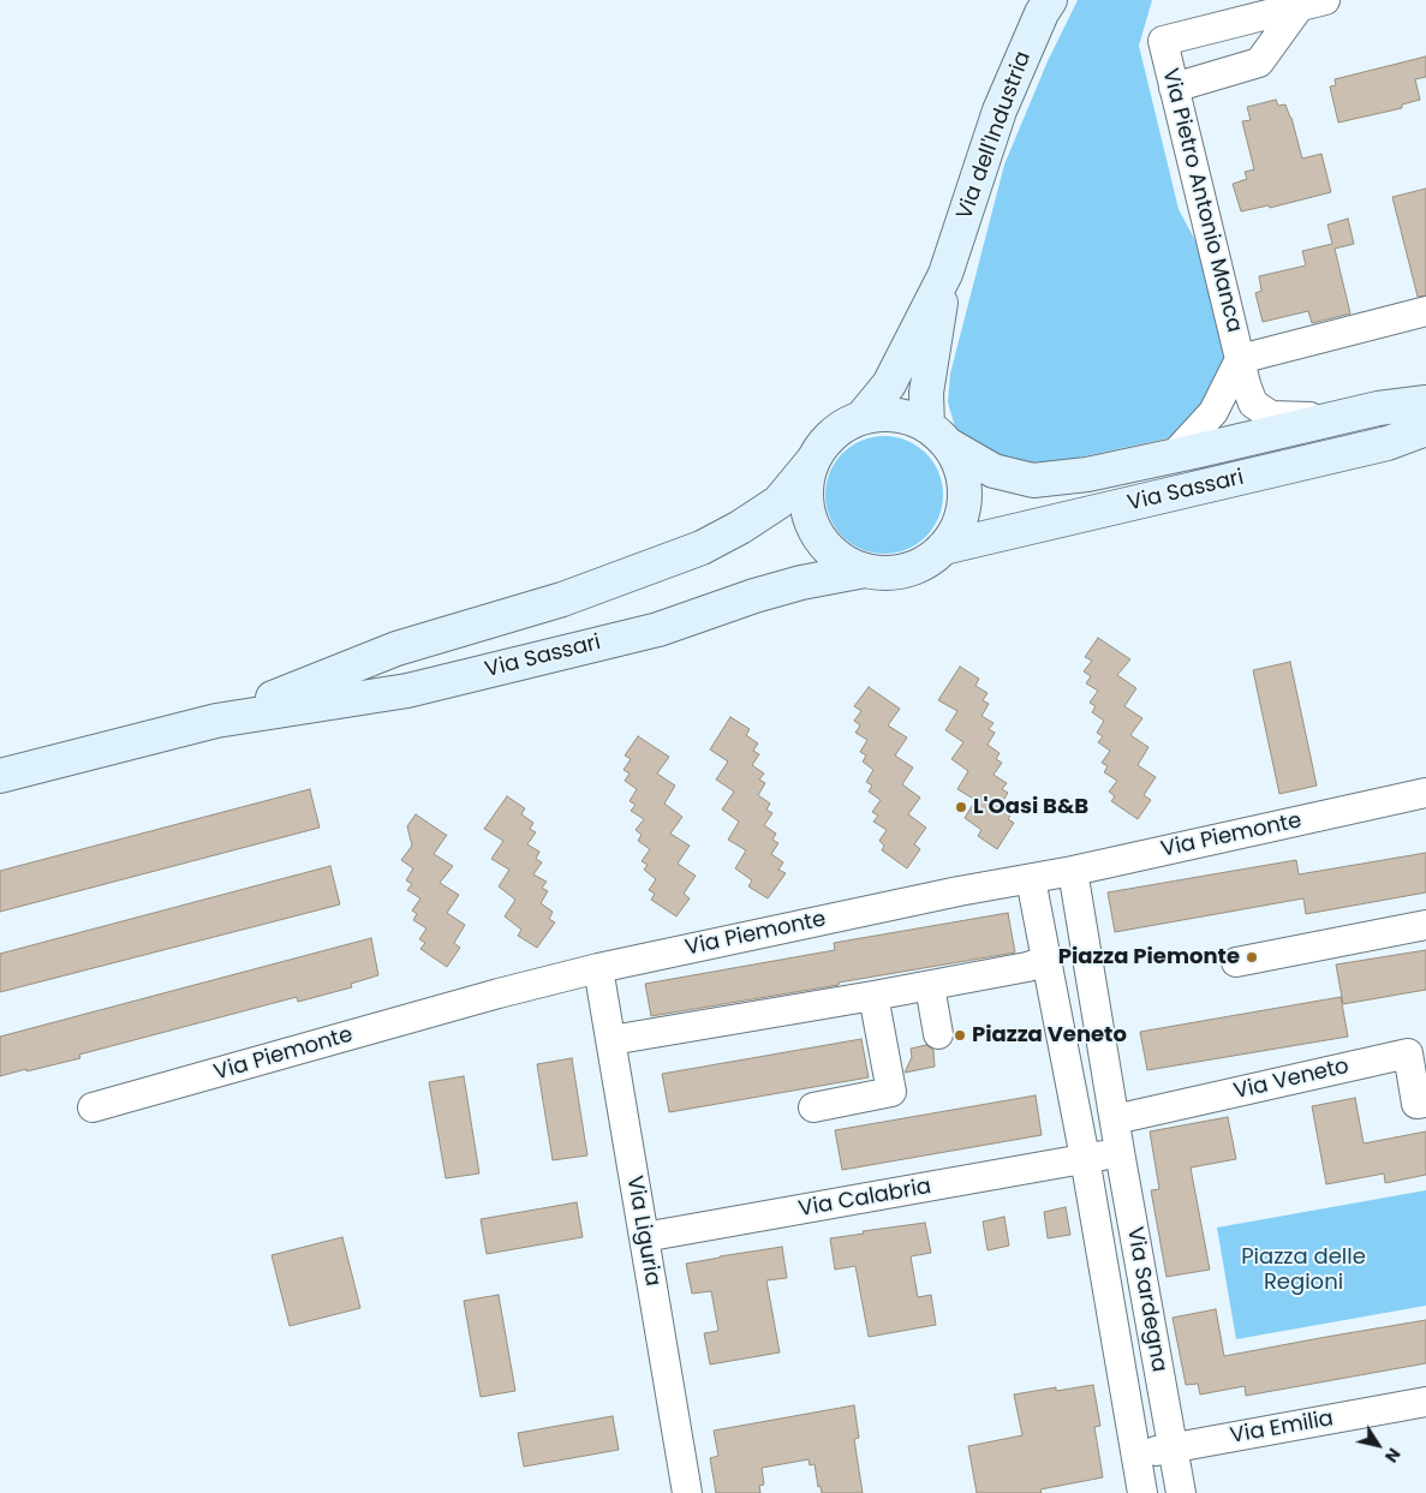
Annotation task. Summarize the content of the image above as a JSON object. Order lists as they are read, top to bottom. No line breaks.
{"streets":{"main road":["Via dell'Industria","Via Sassari"],"street":["Via Pietro Antonio Manca","Via Piemonte","Via Veneto","Via Calabria","Via Liguria","Via Sardegna","Via Emilia"]},"crossings":[["Via dell'Industria","Via Sassari"],["Via Pietro Antonio Manca","Via Sassari"],["Via Piemonte","Via Liguria"],["Via Piemonte","Via Sardegna"],["Via Veneto","Via Sardegna"],["Via Calabria","Via Liguria"],["Via Calabria","Via Sardegna"],["Via Sardegna","Via Emilia"]],"parks":["Piazza delle Regioni"],"places":["L'Oasi B&B","Piazza Piemonte","Piazza Veneto"],"north":"bottom right"}
